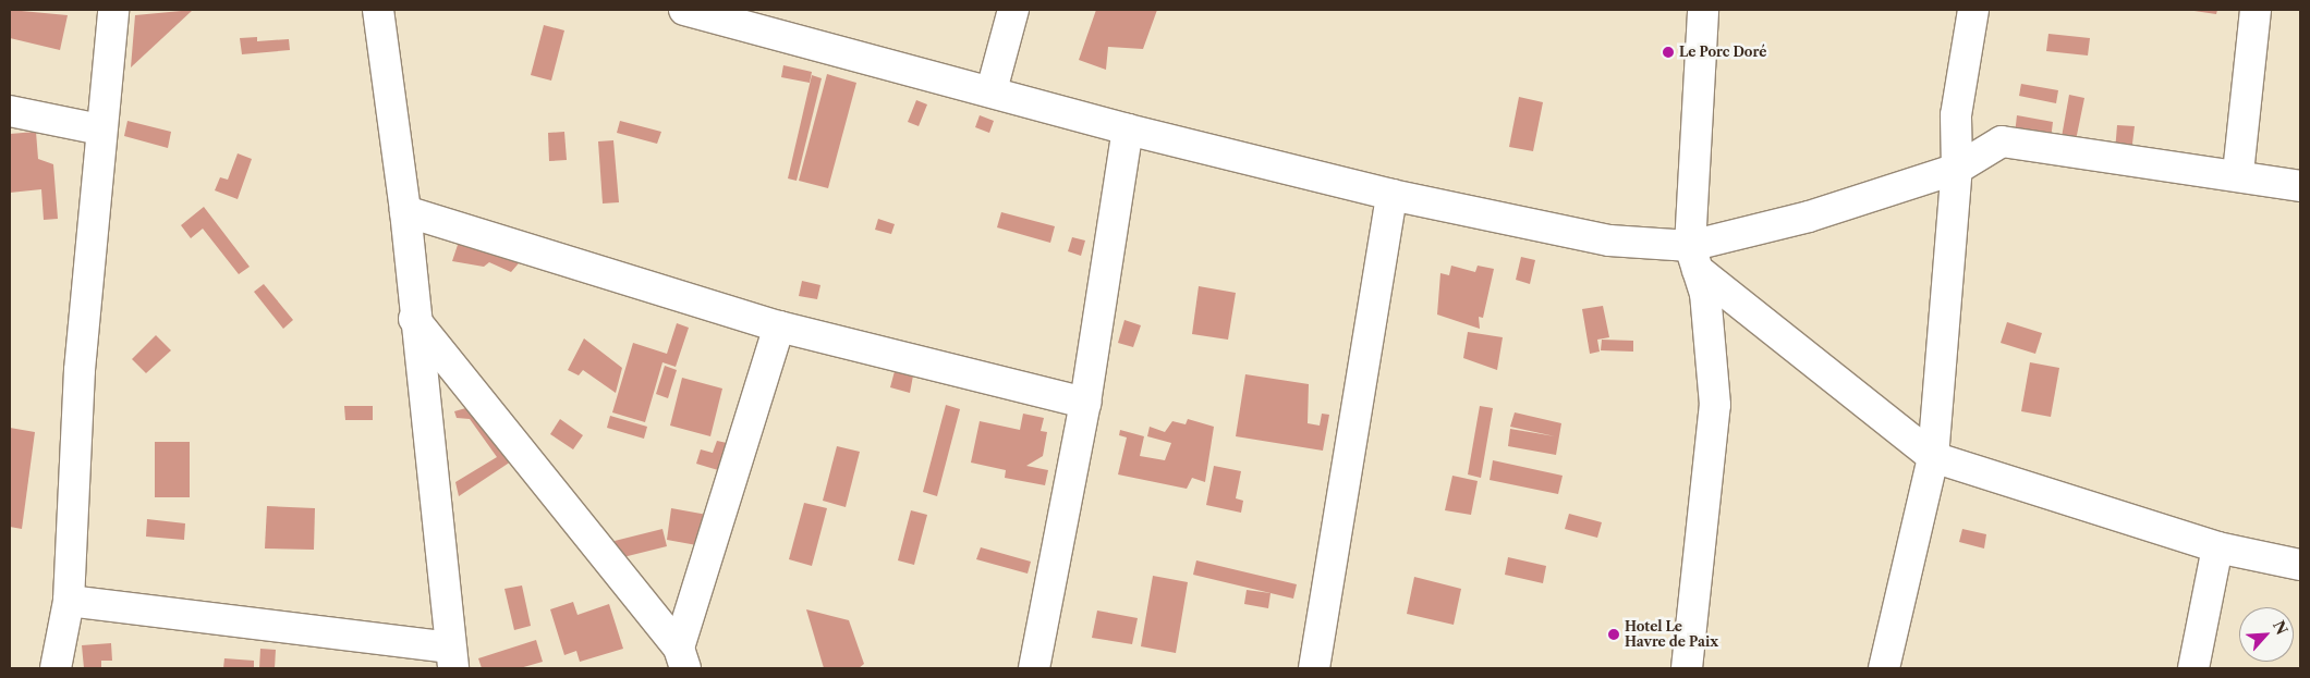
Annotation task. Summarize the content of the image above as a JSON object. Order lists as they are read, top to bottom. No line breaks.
{"places":["Le Porc Doré","Hotel Le Havre de Paix"],"north":"top right"}
